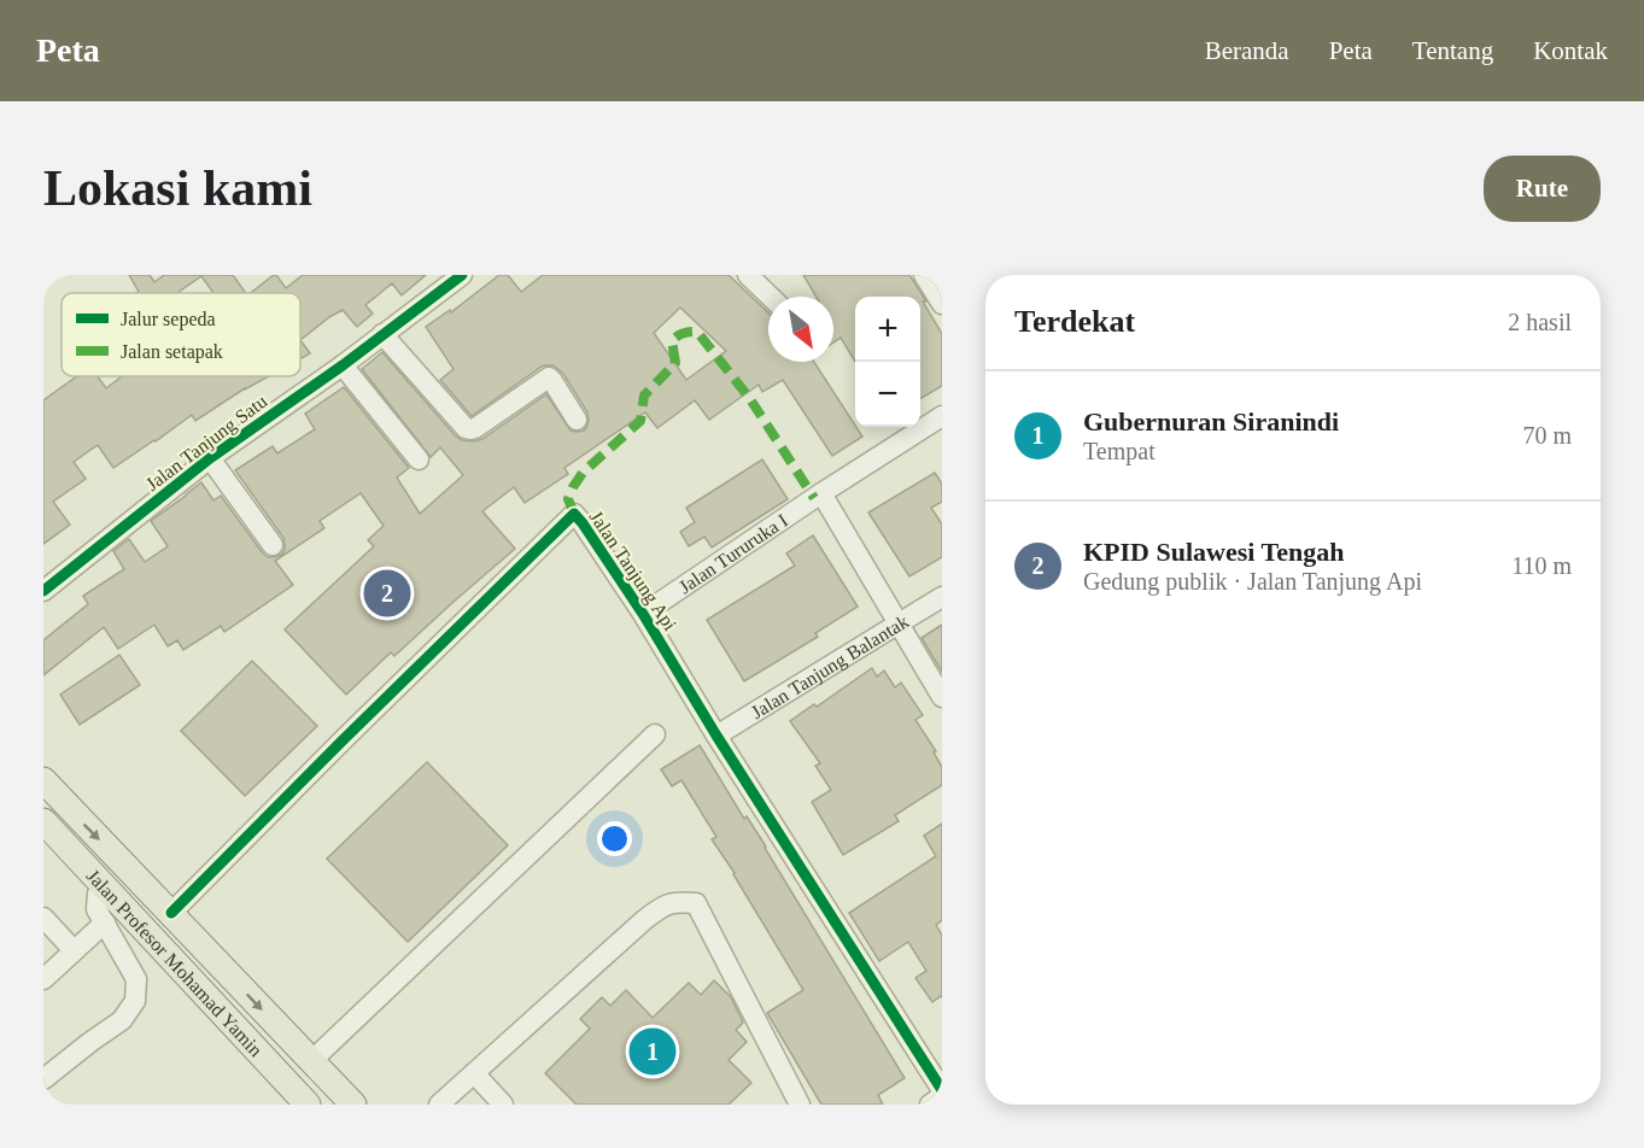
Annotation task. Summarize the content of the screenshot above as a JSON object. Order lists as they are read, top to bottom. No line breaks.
{"streets":{"main road":["Jalan Profesor Mohamad Yamin"],"street":["Jalan Tanjung Satu","Jalan Tururuka I","Jalan Tanjung Api","Jalan Tanjung Balantak"]},"crossings":[["Jalan Tururuka I","Jalan Tanjung Api"],["Jalan Tanjung Api","Jalan Tanjung Balantak"],["Jalan Tanjung Api","Jalan Profesor Mohamad Yamin"]],"legend":["Jalur sepeda","Jalan setapak"],"north":"bottom right","page":{"header":"Peta","nav":["Beranda","Peta","Tentang","Kontak"],"buttons":"Rute","title":"Lokasi kami","heading":["Terdekat","2 hasil"],"map_buttons":["+","−"],"list":[{"mark":"1","name":"Gubernuran Siranindi","note":"Tempat","value":"70 m"},{"mark":"2","name":"KPID Sulawesi Tengah","note":"Gedung publik · Jalan Tanjung Api","value":"110 m"}],"pins":["2","1"]}}
